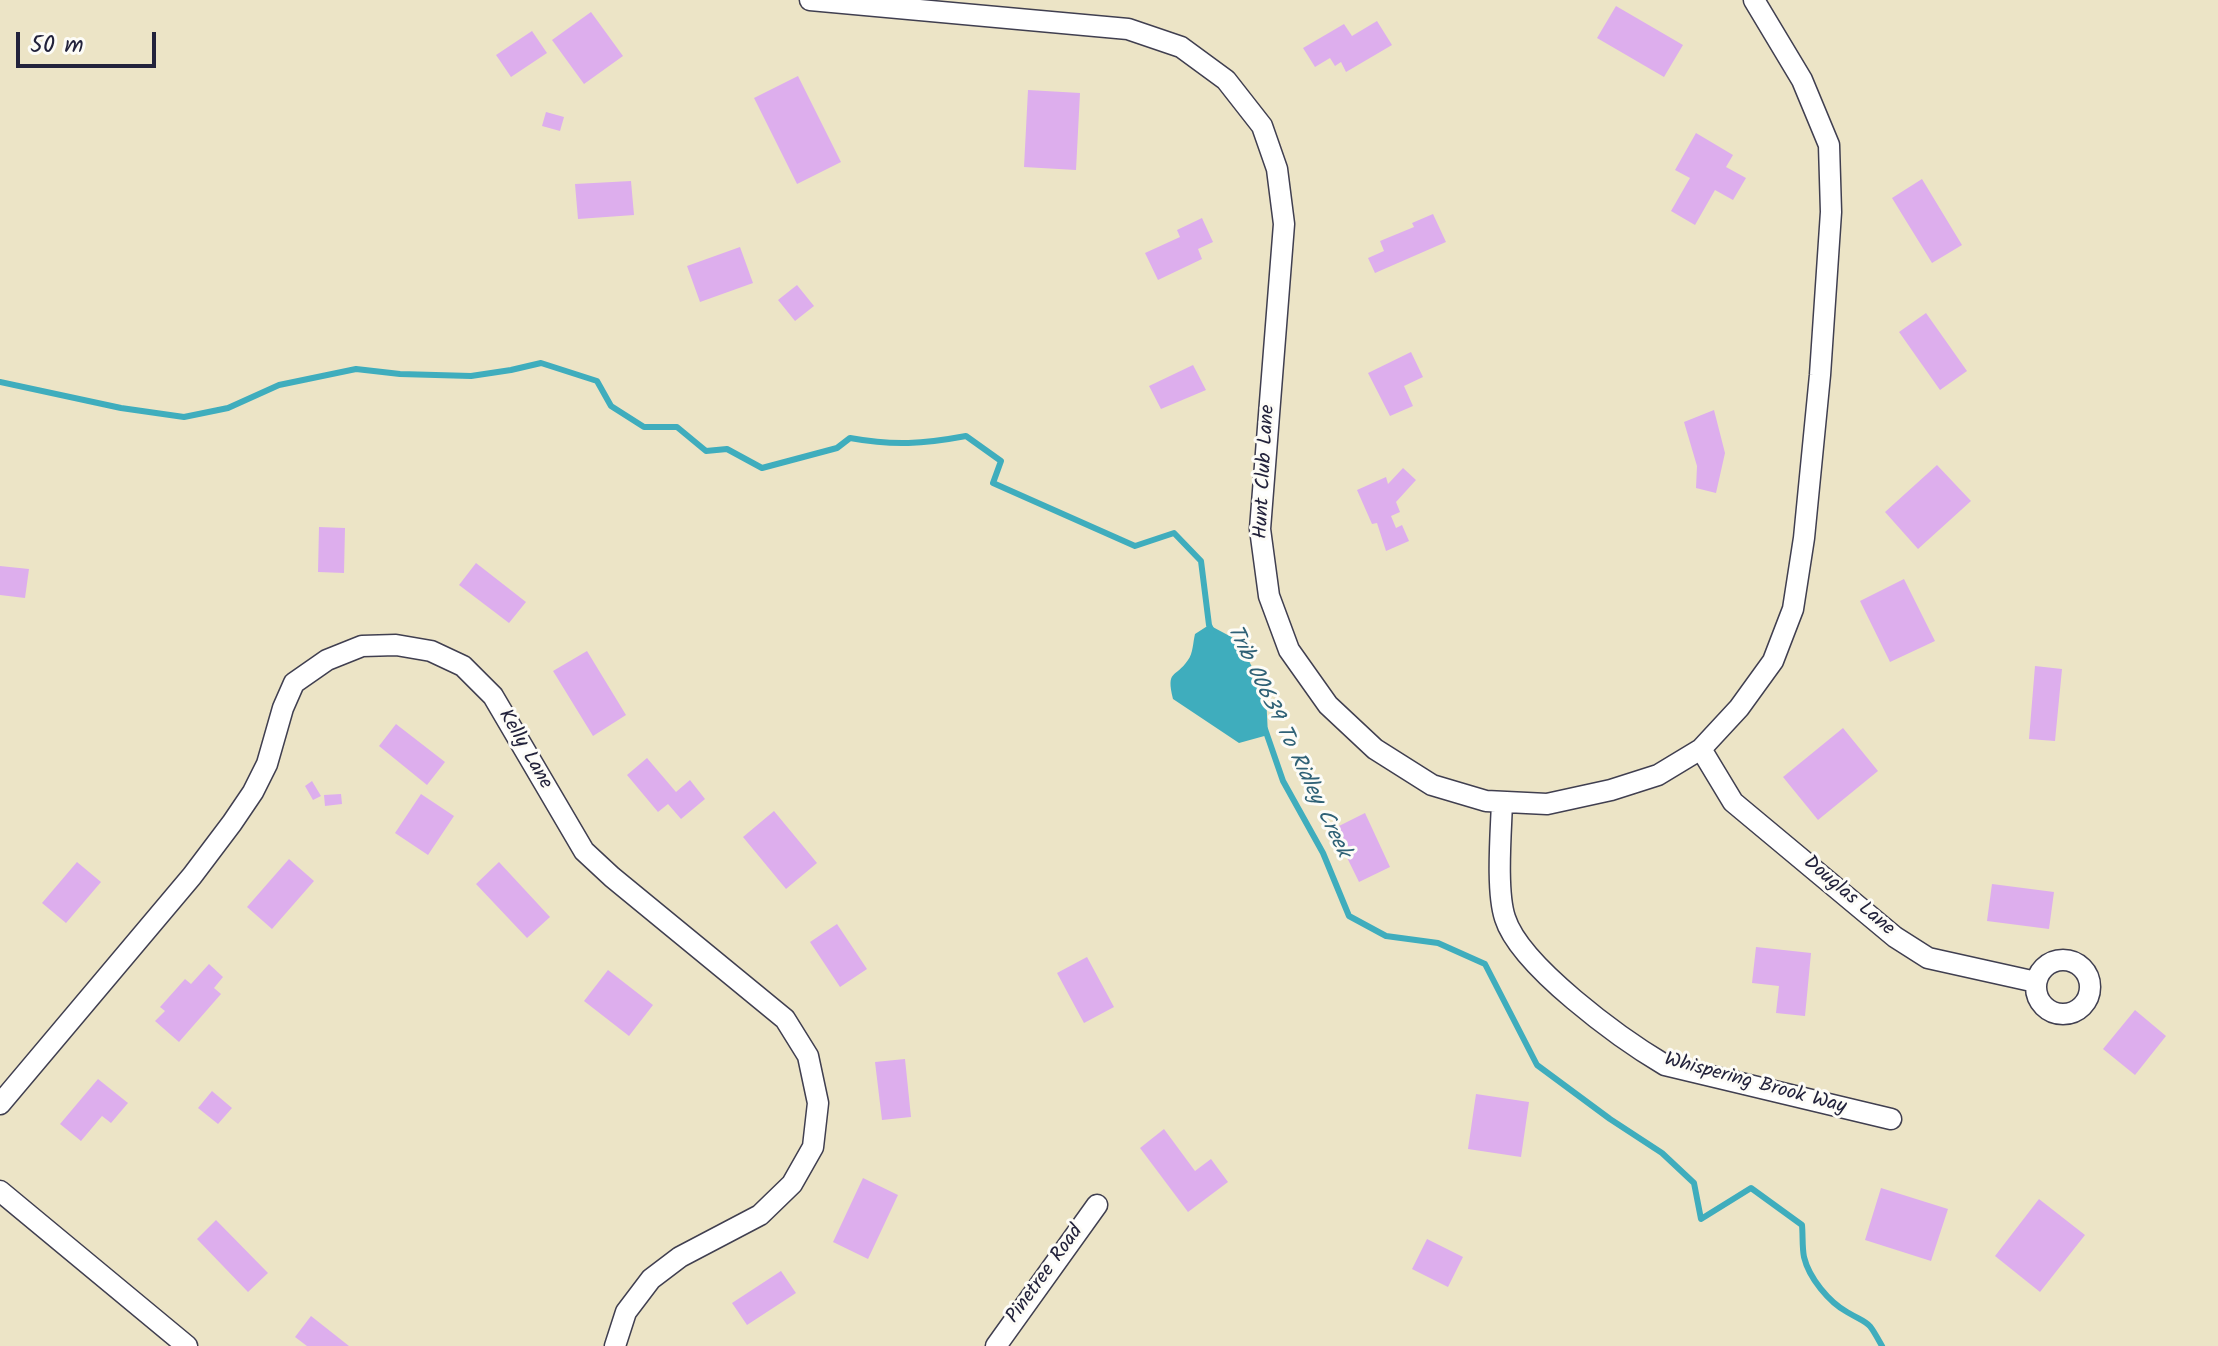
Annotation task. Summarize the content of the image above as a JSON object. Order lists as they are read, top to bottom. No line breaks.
{"streets":{"street":["Hunt Club Lane","Kelly Lane","Douglas Lane","Whispering Brook Way","Pinetree Road"]},"crossings":[["Hunt Club Lane","Douglas Lane"],["Hunt Club Lane","Whispering Brook Way"]],"water":["Trib 00639 To Ridley Creek"],"scale_bar":"50 m"}
